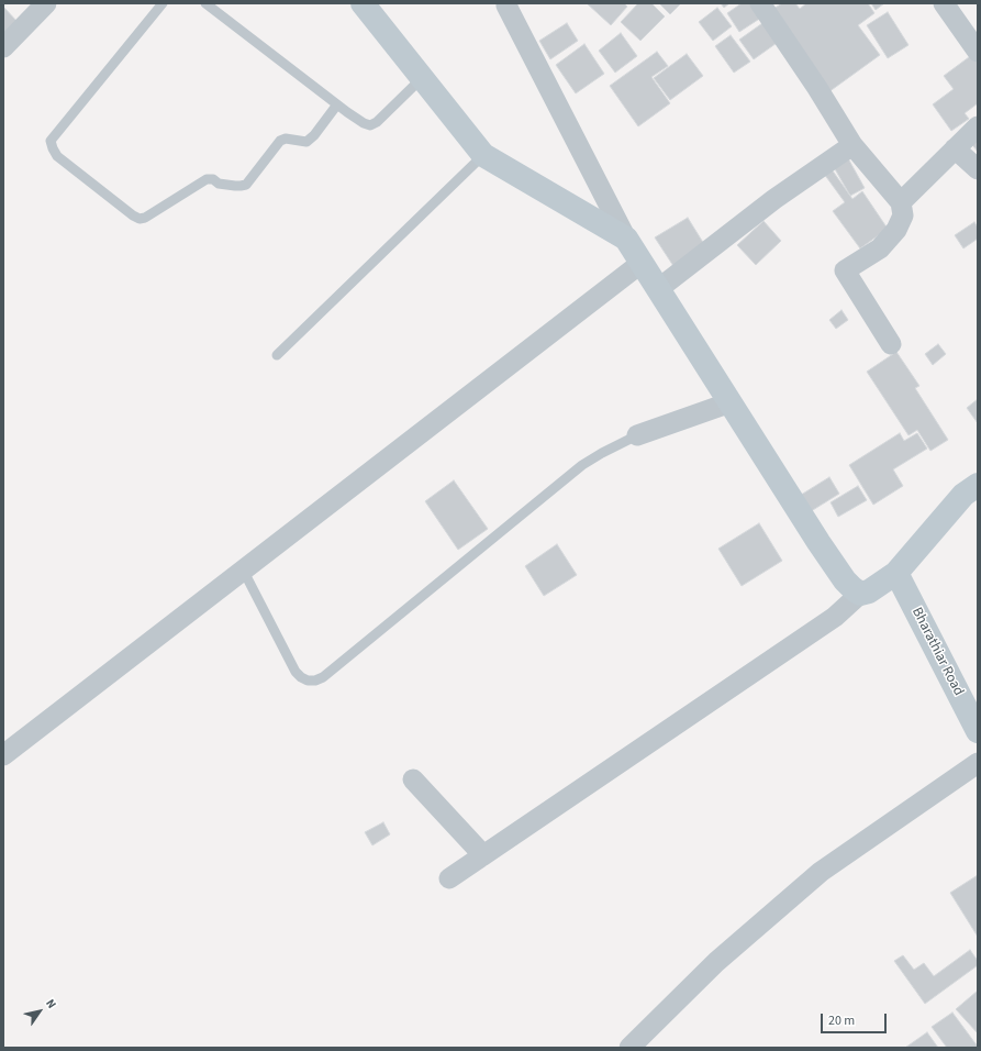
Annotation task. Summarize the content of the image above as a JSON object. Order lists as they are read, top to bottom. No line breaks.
{"streets":{"street":["Bharathiar Road"]},"scale_bar":"20 m","north":"top right"}
